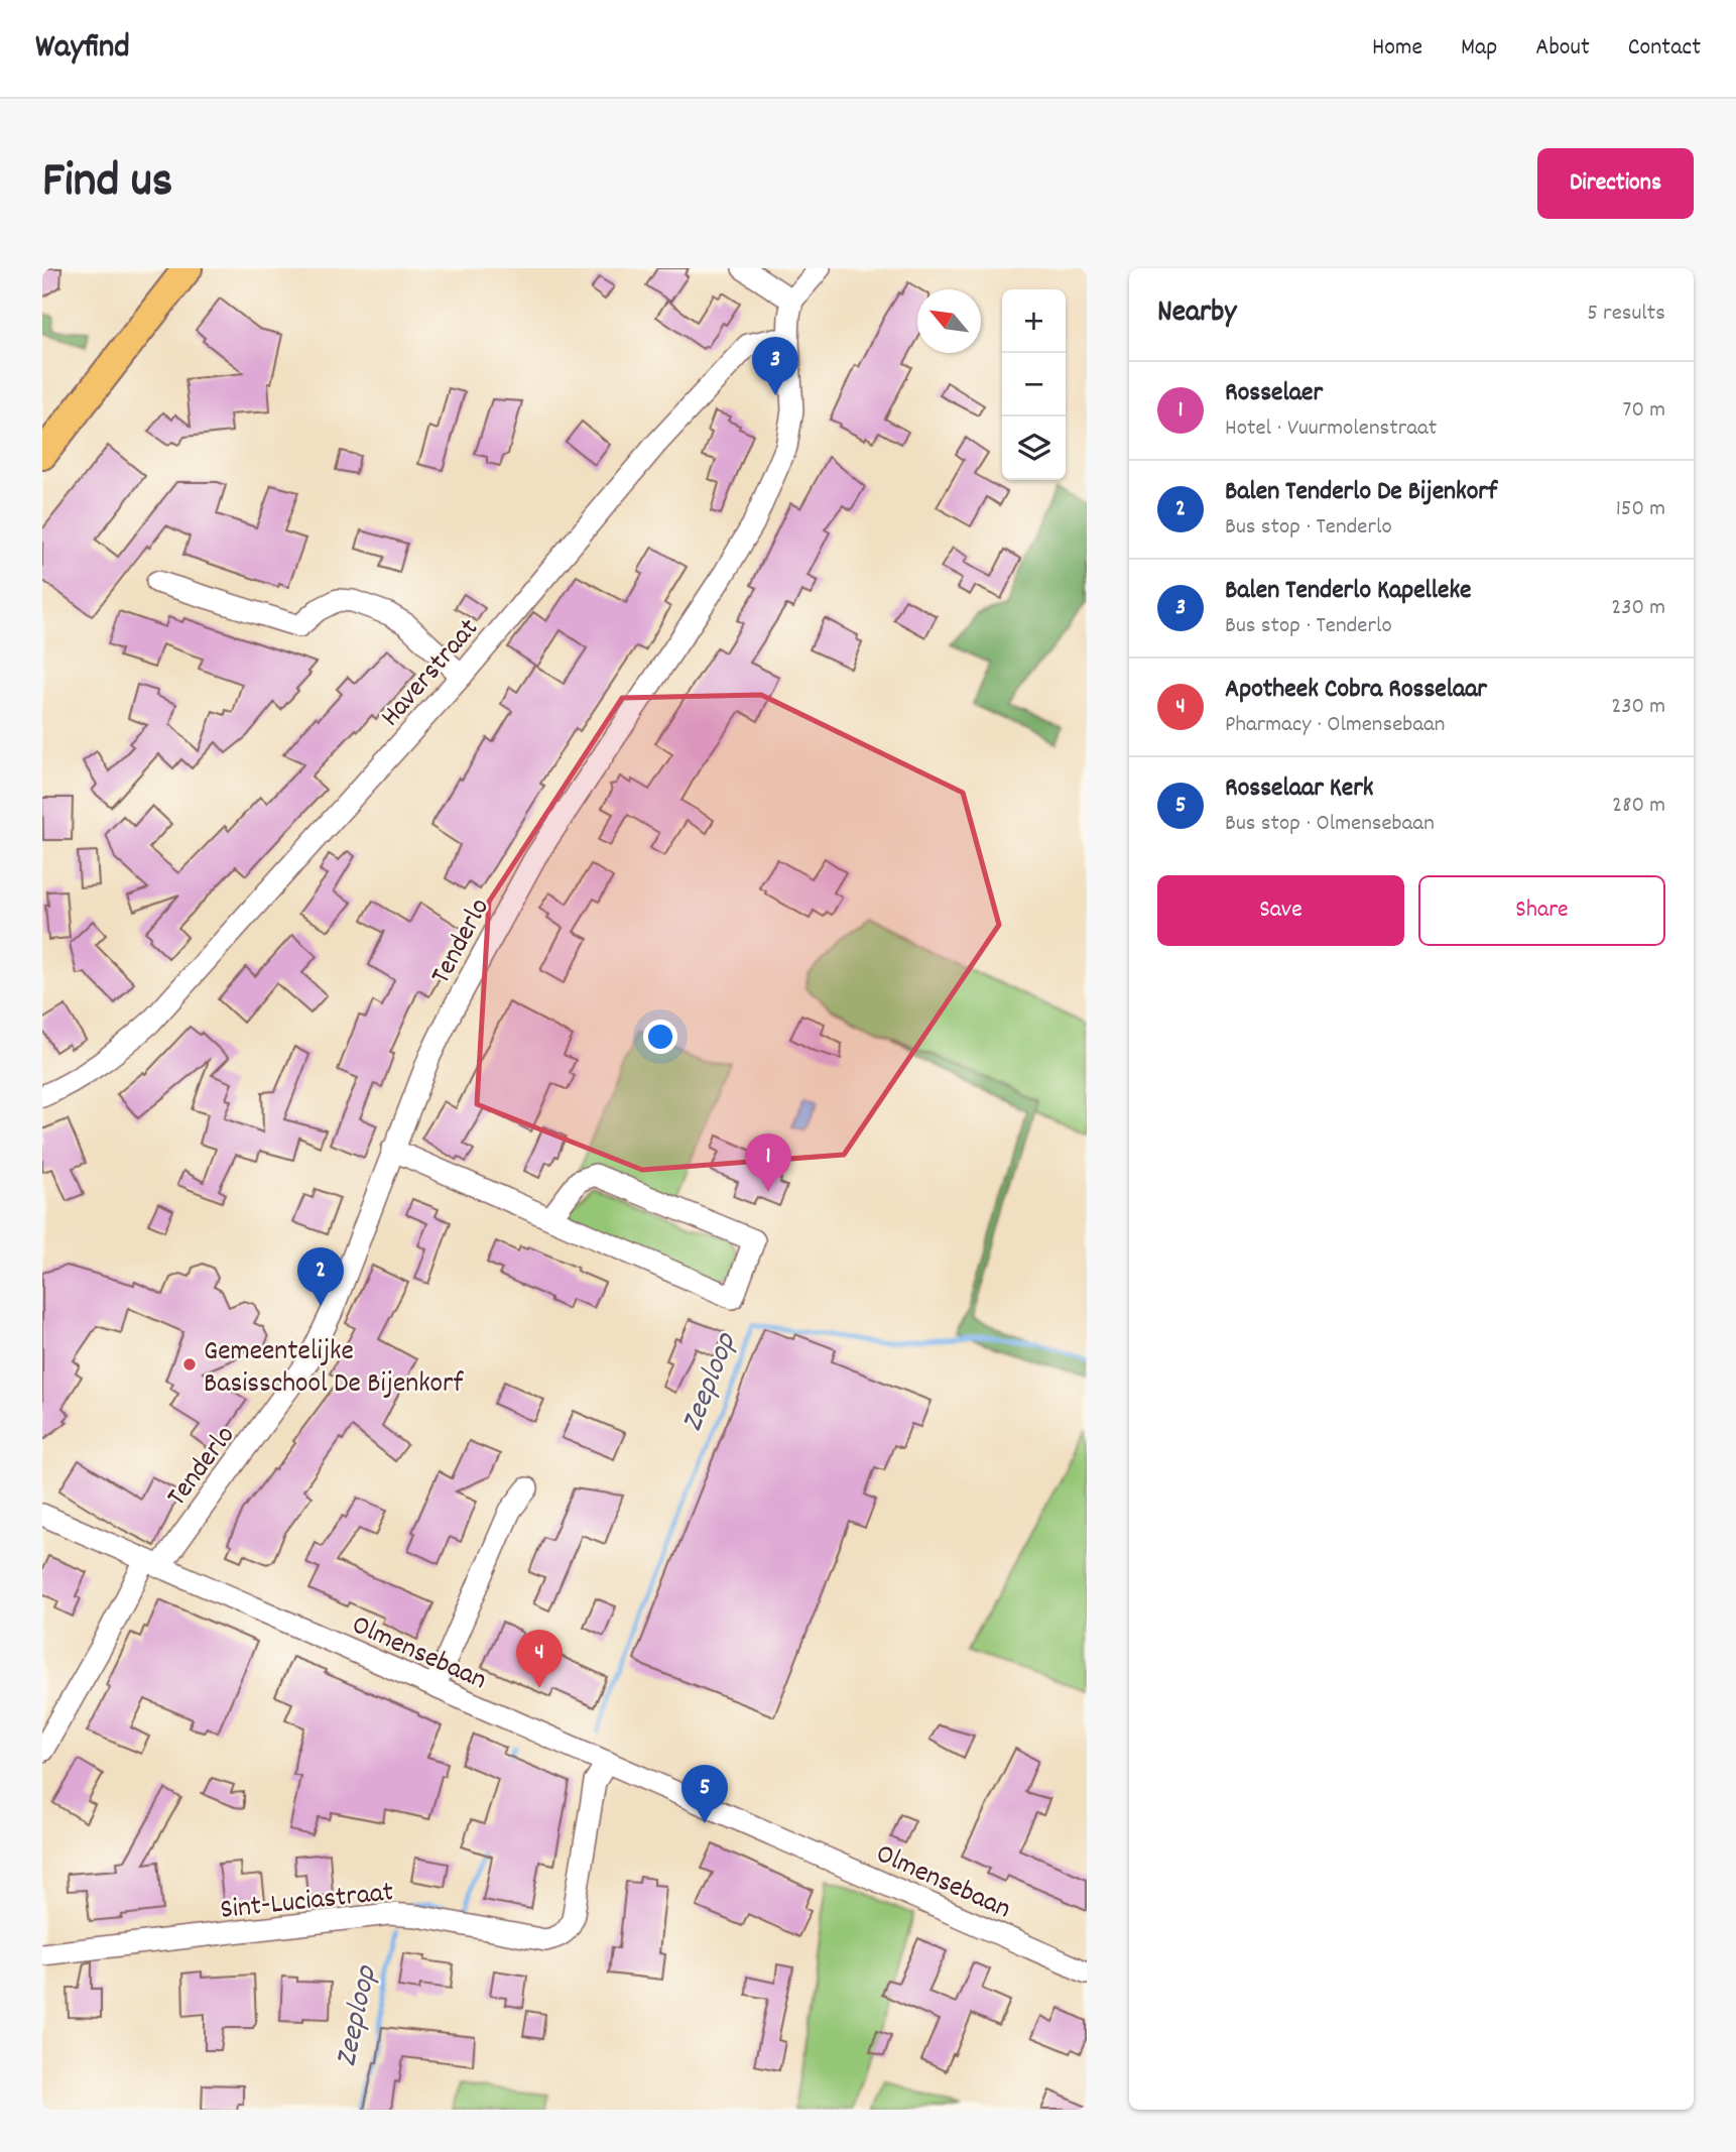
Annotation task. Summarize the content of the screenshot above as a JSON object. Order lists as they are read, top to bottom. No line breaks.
{"streets":{"street":["Haverstraat","Tenderlo","Olmensebaan","Sint-Luciastraat"]},"crossings":[["Haverstraat","Tenderlo"],["Tenderlo","Olmensebaan"],["Olmensebaan","Sint-Luciastraat"]],"water":["Zeeploop"],"places":["Gemeentelijke Basisschool De Bijenkorf"],"north":"top left","page":{"header":"Wayfind","nav":["Home","Map","About","Contact"],"title":"Find us","buttons":["Directions",["Save","Share"]],"heading":["Nearby","5 results"],"map_buttons":["+","−"],"pins":["3","1","2","4","5"],"list":[{"mark":"1","name":"Rosselaer","note":"Hotel · Vuurmolenstraat","value":"70 m"},{"mark":"2","name":"Balen Tenderlo De Bijenkorf","note":"Bus stop · Tenderlo","value":"150 m"},{"mark":"3","name":"Balen Tenderlo Kapelleke","note":"Bus stop · Tenderlo","value":"230 m"},{"mark":"4","name":"Apotheek Cobra Rosselaar","note":"Pharmacy · Olmensebaan","value":"230 m"},{"mark":"5","name":"Rosselaar Kerk","note":"Bus stop · Olmensebaan","value":"280 m"}]}}
